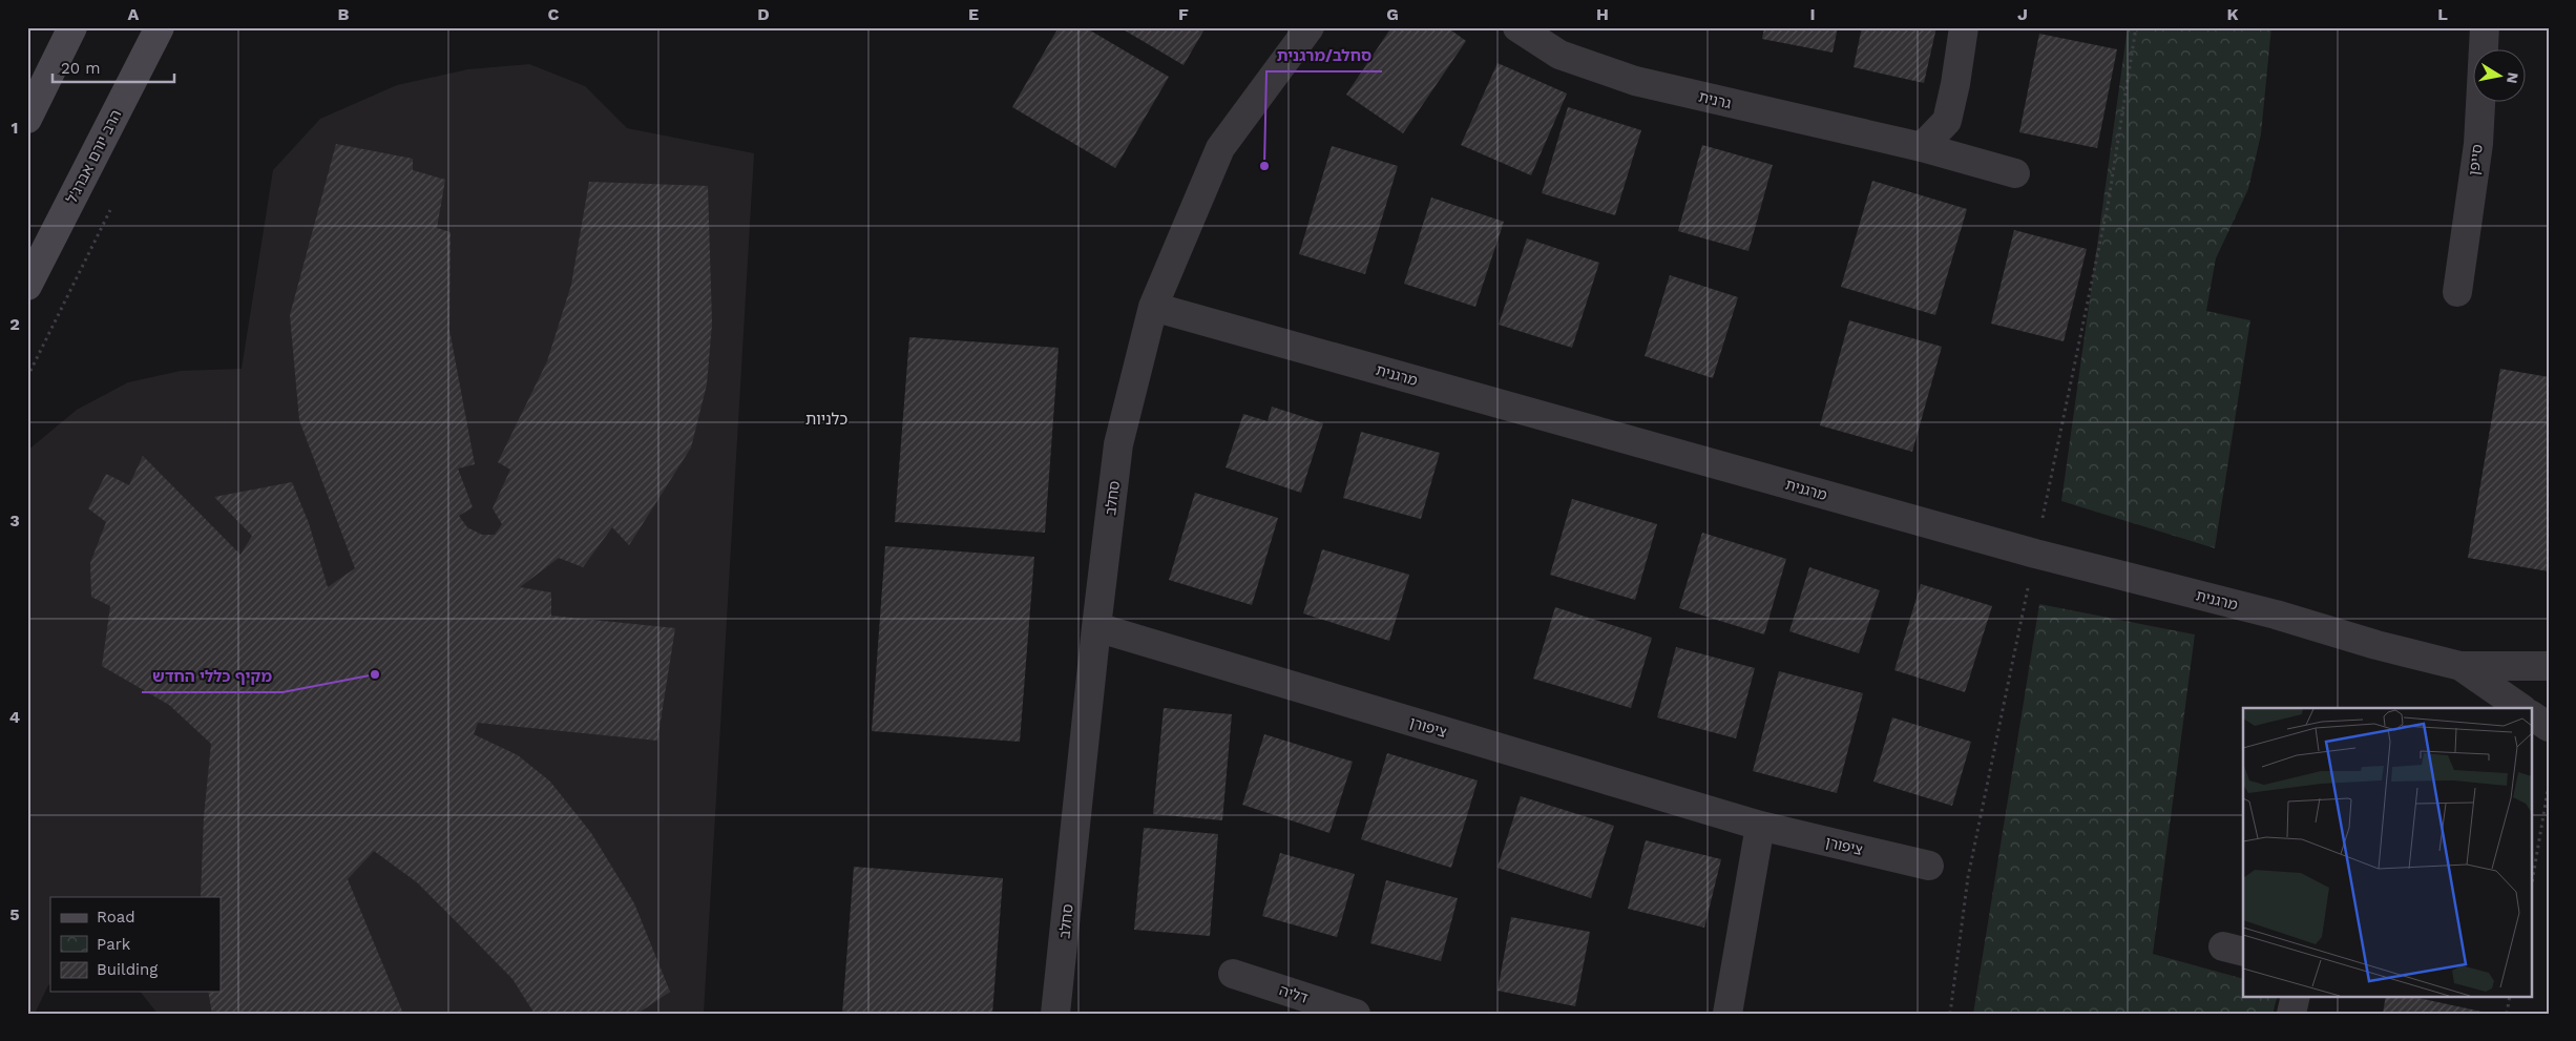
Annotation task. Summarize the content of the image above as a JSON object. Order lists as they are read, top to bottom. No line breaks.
{"streets":{"main road":["הרב יורם אברג'ל"],"street":["גרנית","סייפן","מרגנית","סחלב","ציפורן","דליה"]},"crossings":[["מרגנית","סחלב"],["סחלב","ציפורן"]],"districts":["כלניות"],"places":["סחלב/מרגנית","מקיף כללי החדש"],"legend":["Road","Park","Building"],"scale_bar":"20 m","north":"right","grid":{"columns":["A","B","C","D","E","F","G","H","I","J","K","L"],"rows":["1","2","3","4","5"]}}
